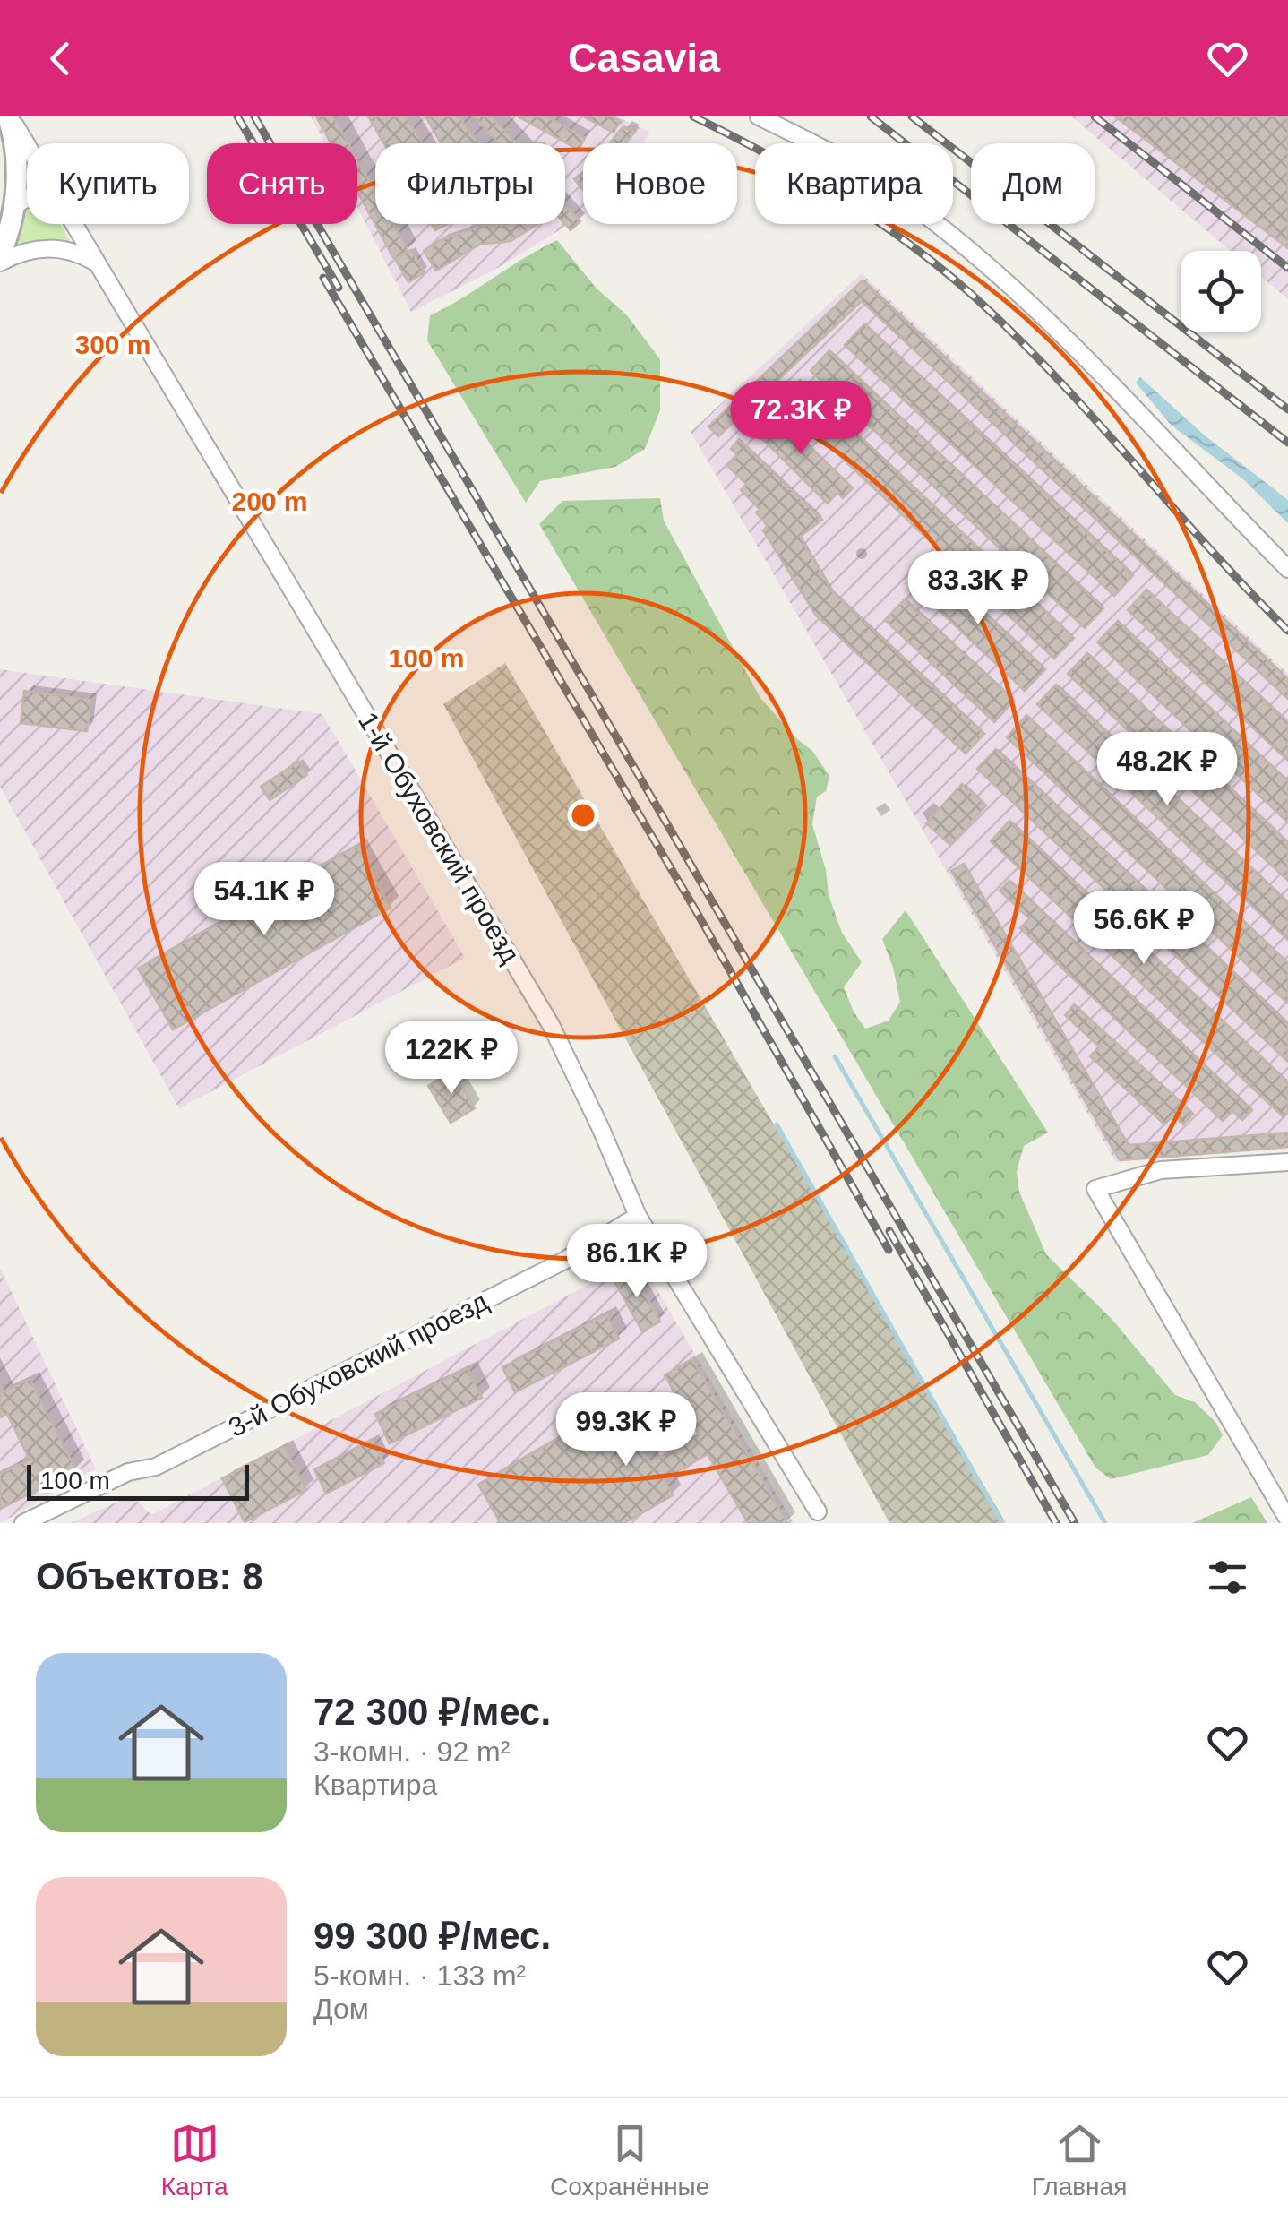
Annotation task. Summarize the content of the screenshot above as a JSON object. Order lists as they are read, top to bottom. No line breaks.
{"streets":{"street":["1-й Обуховский проезд","3-й Обуховский проезд"]},"crossings":[["1-й Обуховский проезд","3-й Обуховский проезд"]],"scale_bar":"100 m","page":{"header":"Casavia","chip":["Купить","Снять","Фильтры","Новое","Квартира","Дом"],"price":["72.3K ₽","83.3K ₽","48.2K ₽","54.1K ₽","56.6K ₽","122K ₽","86.1K ₽","99.3K ₽"],"scale":"100 m","heading":"Объектов: 8","list":[{"name":"72 300 ₽/мес.","note":"3-комн. · 92 m² · Квартира"},{"name":"99 300 ₽/мес.","note":"5-комн. · 133 m² · Дом"}],"tabs":["Карта","Сохранённые","Главная"]},"rings":["300 m","200 m","100 m"]}
